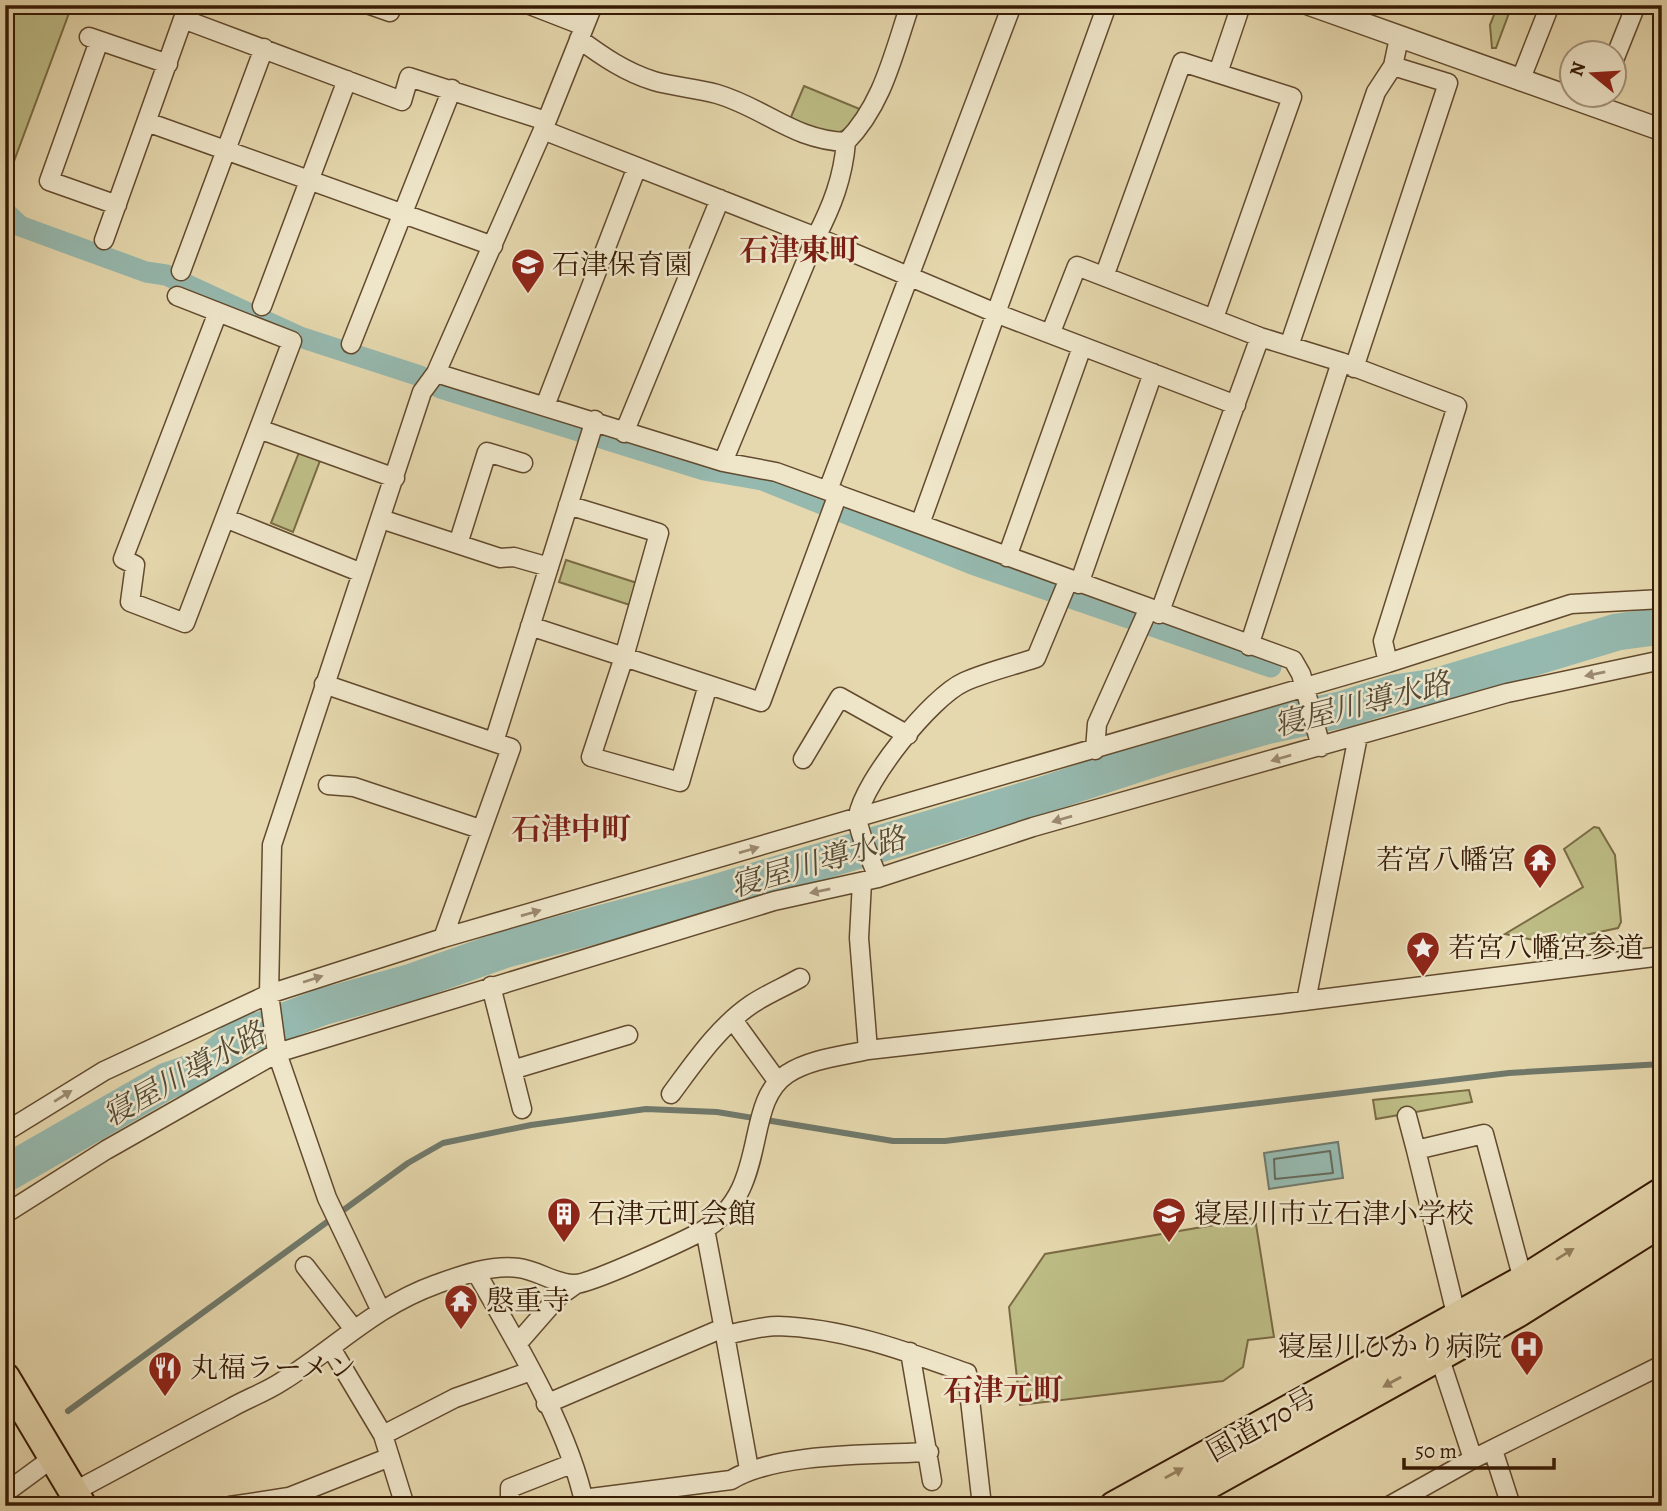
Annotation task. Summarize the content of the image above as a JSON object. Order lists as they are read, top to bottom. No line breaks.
{"streets":{"highway":["国道170号"]},"districts":["石津東町","石津中町","石津元町"],"water":["寝屋川導水路"],"places":{"school or university":["石津保育園","寝屋川市立石津小学校"],"temple":["若宮八幡宮","慇重寺"],"place":["若宮八幡宮参道"],"building":["石津元町会館"],"hospital":["寝屋川ひかり病院"],"restaurant":["丸福ラーメン"]},"scale_bar":"50 m","north":"left"}
